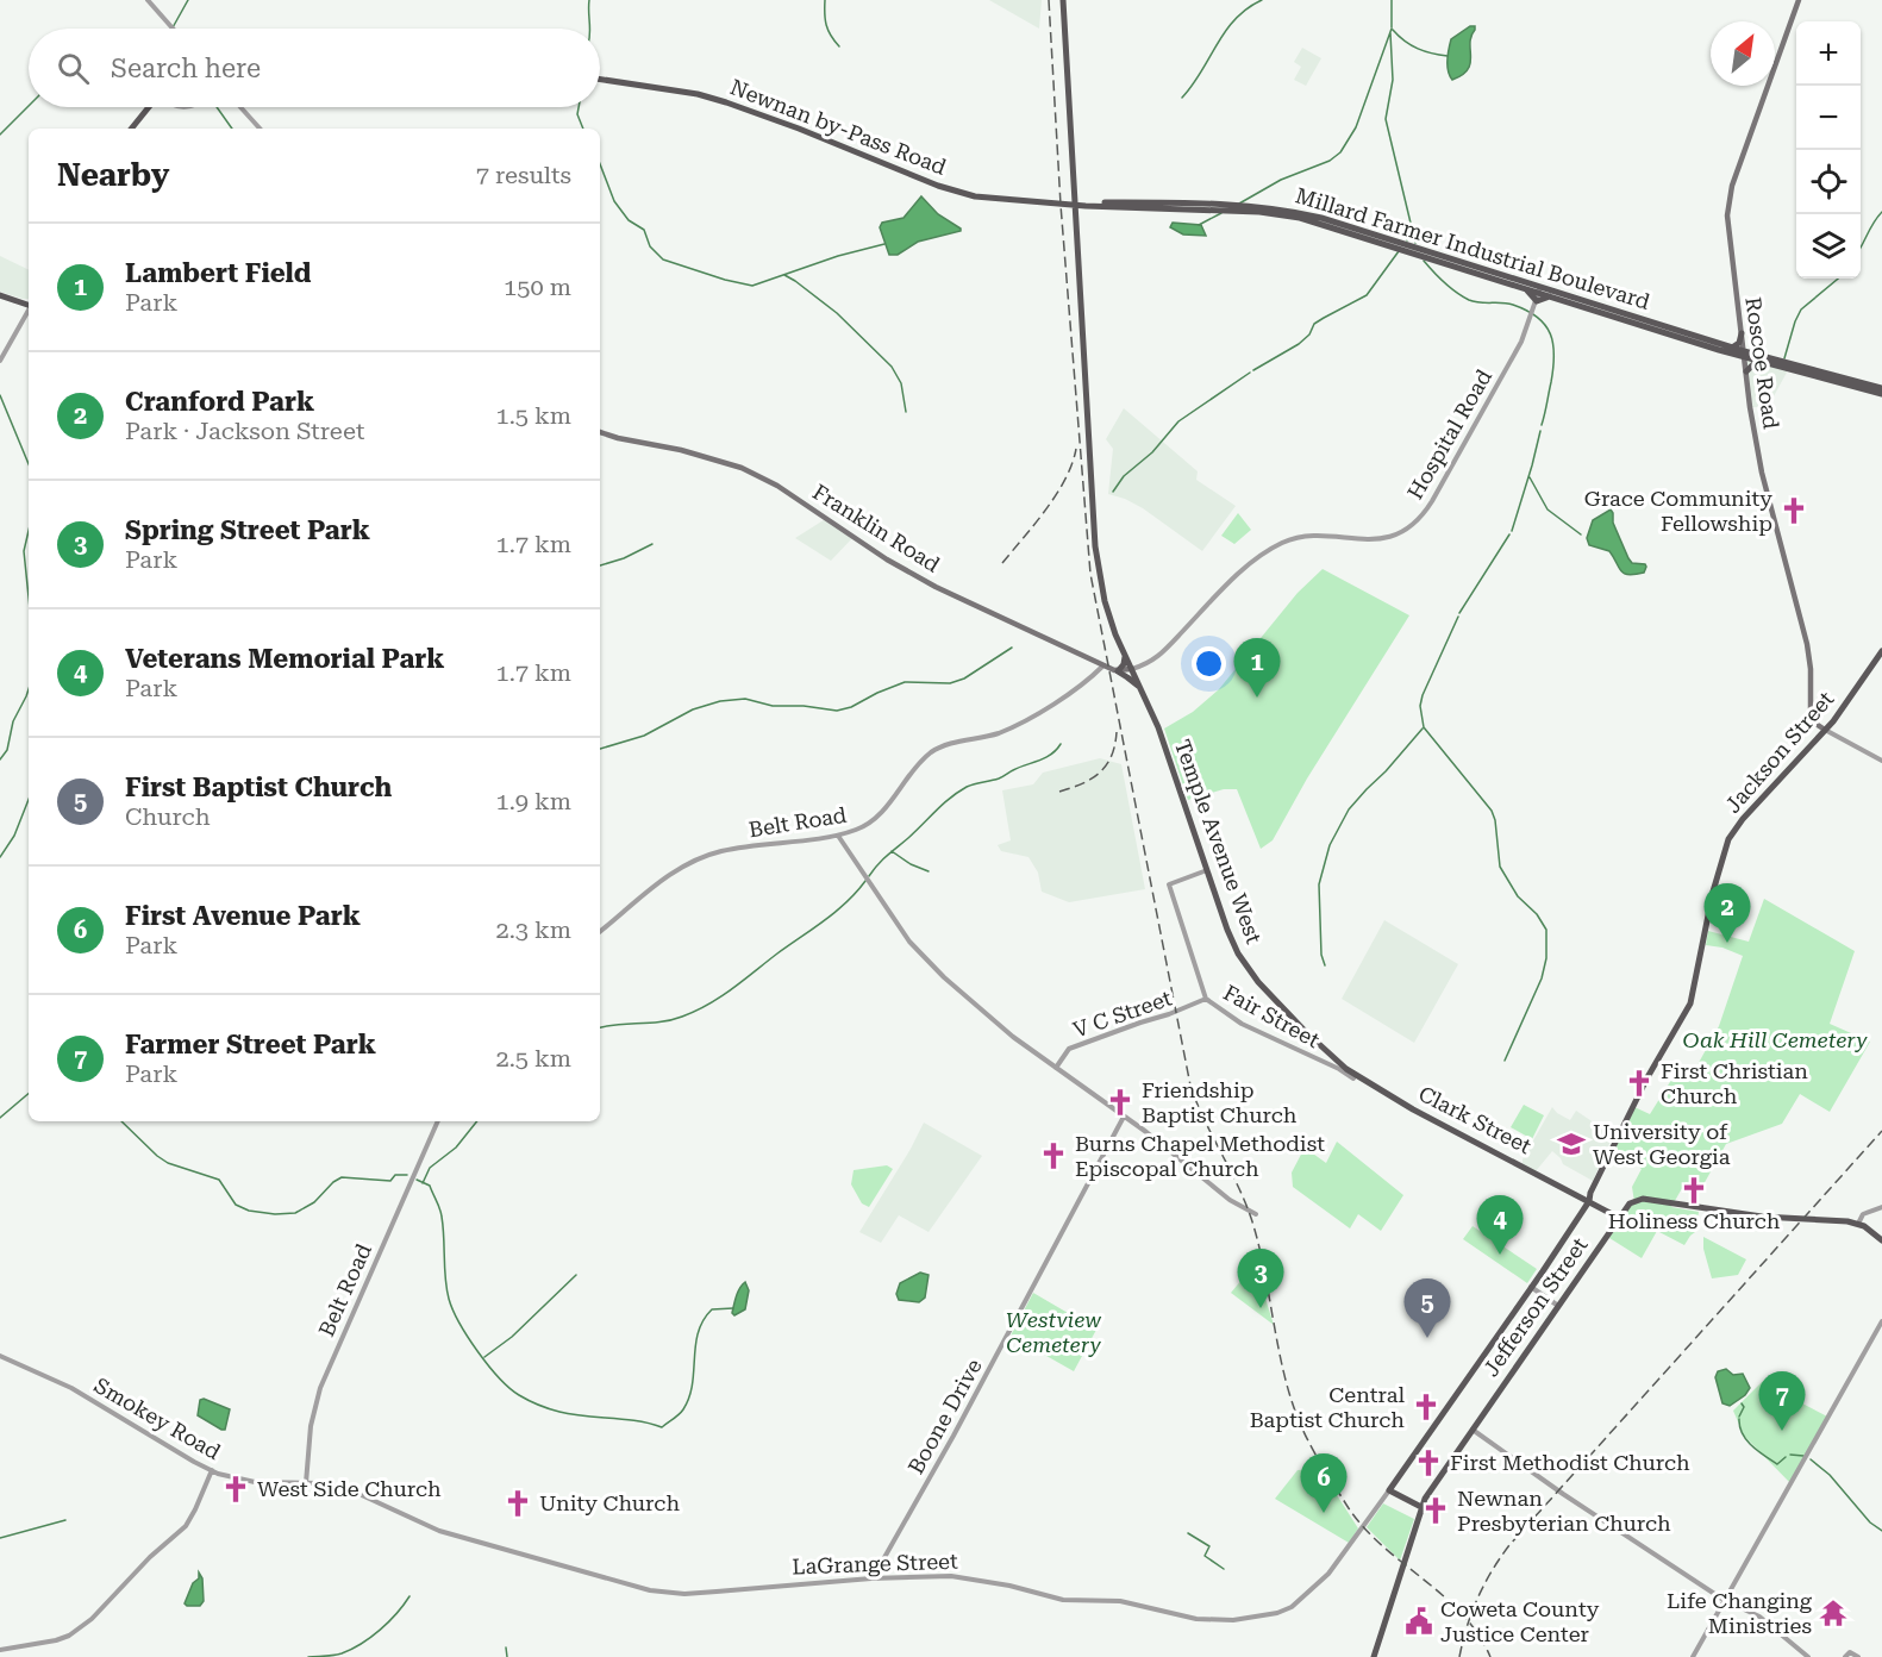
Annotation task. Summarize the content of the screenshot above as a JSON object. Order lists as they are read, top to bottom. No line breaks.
{"streets":{"main road":["Newnan by-Pass Road","Millard Farmer Industrial Boulevard","Roscoe Road","Franklin Road","Jackson Street","Temple Avenue West","Clark Street","Jefferson Street","LaGrange Street"],"street":["Hospital Road","Belt Road","V C Street","Fair Street","Boone Drive","Smokey Road"]},"crossings":[["Newnan by-Pass Road","Millard Farmer Industrial Boulevard"],["Newnan by-Pass Road","Temple Avenue West"],["Millard Farmer Industrial Boulevard","Roscoe Road"],["Millard Farmer Industrial Boulevard","Hospital Road"],["Millard Farmer Industrial Boulevard","Temple Avenue West"],["Roscoe Road","Jackson Street"],["Hospital Road","Temple Avenue West"],["Franklin Road","Belt Road"],["Jackson Street","Clark Street"],["Jackson Street","LaGrange Street"],["Belt Road","Smokey Road"],["Belt Road","LaGrange Street"],["Temple Avenue West","Fair Street"],["Temple Avenue West","Clark Street"],["V C Street","Fair Street"],["Fair Street","Clark Street"],["Clark Street","Jefferson Street"],["Boone Drive","LaGrange Street"],["Smokey Road","LaGrange Street"]],"parks":["Oak Hill Cemetery","Westview Cemetery"],"places":{"church":["Grace Community Fellowship","First Christian Church","Friendship Baptist Church","Burns Chapel Methodist Episcopal Church","Holiness Church","Central Baptist Church","First Methodist Church","West Side Church","Unity Church","Newnan Presbyterian Church"],"school or university":["University of West Georgia"],"temple":["Life Changing Ministries"],"public building":["Coweta County Justice Center"]},"north":"top right","page":{"map_buttons":["+","−"],"search":"Search here","heading":["Nearby","7 results"],"list":[{"mark":"1","name":"Lambert Field","note":"Park","value":"150 m"},{"mark":"2","name":"Cranford Park","note":"Park · Jackson Street","value":"1.5 km"},{"mark":"3","name":"Spring Street Park","note":"Park","value":"1.7 km"},{"mark":"4","name":"Veterans Memorial Park","note":"Park","value":"1.7 km"},{"mark":"5","name":"First Baptist Church","note":"Church","value":"1.9 km"},{"mark":"6","name":"First Avenue Park","note":"Park","value":"2.3 km"},{"mark":"7","name":"Farmer Street Park","note":"Park","value":"2.5 km"}],"pins":["1","2","4","3","5","7","6"]}}
